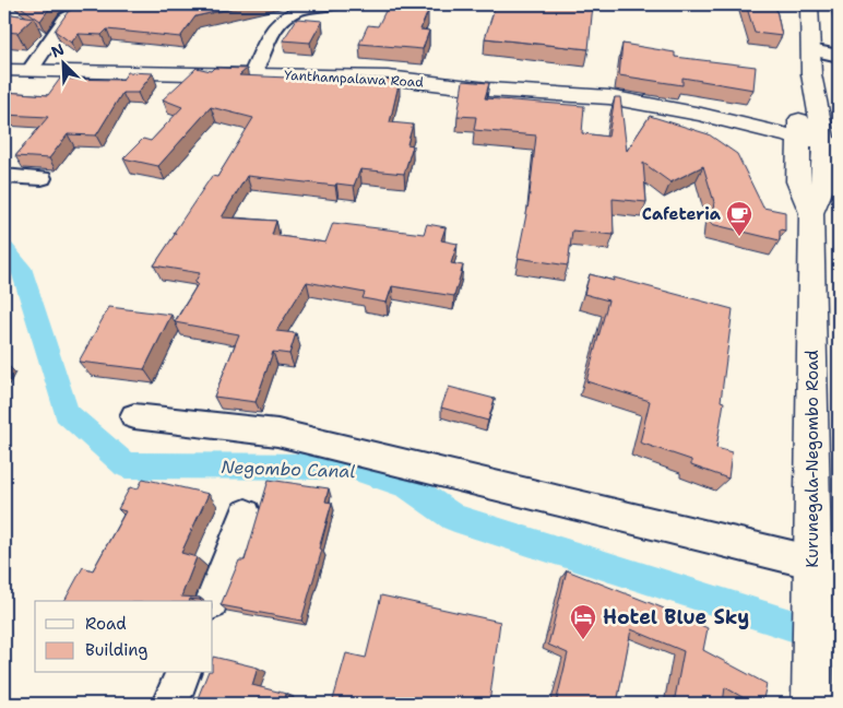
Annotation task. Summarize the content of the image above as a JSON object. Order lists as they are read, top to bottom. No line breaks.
{"streets":{"main road":["Yanthampalawa Road","Kurunegala-Negombo Road"]},"crossings":[["Yanthampalawa Road","Kurunegala-Negombo Road"]],"water":["Negombo Canal"],"places":{"cafe":["Cafeteria"],"hotel":["Hotel Blue Sky"]},"legend":["Road","Building"],"north":"top left"}
